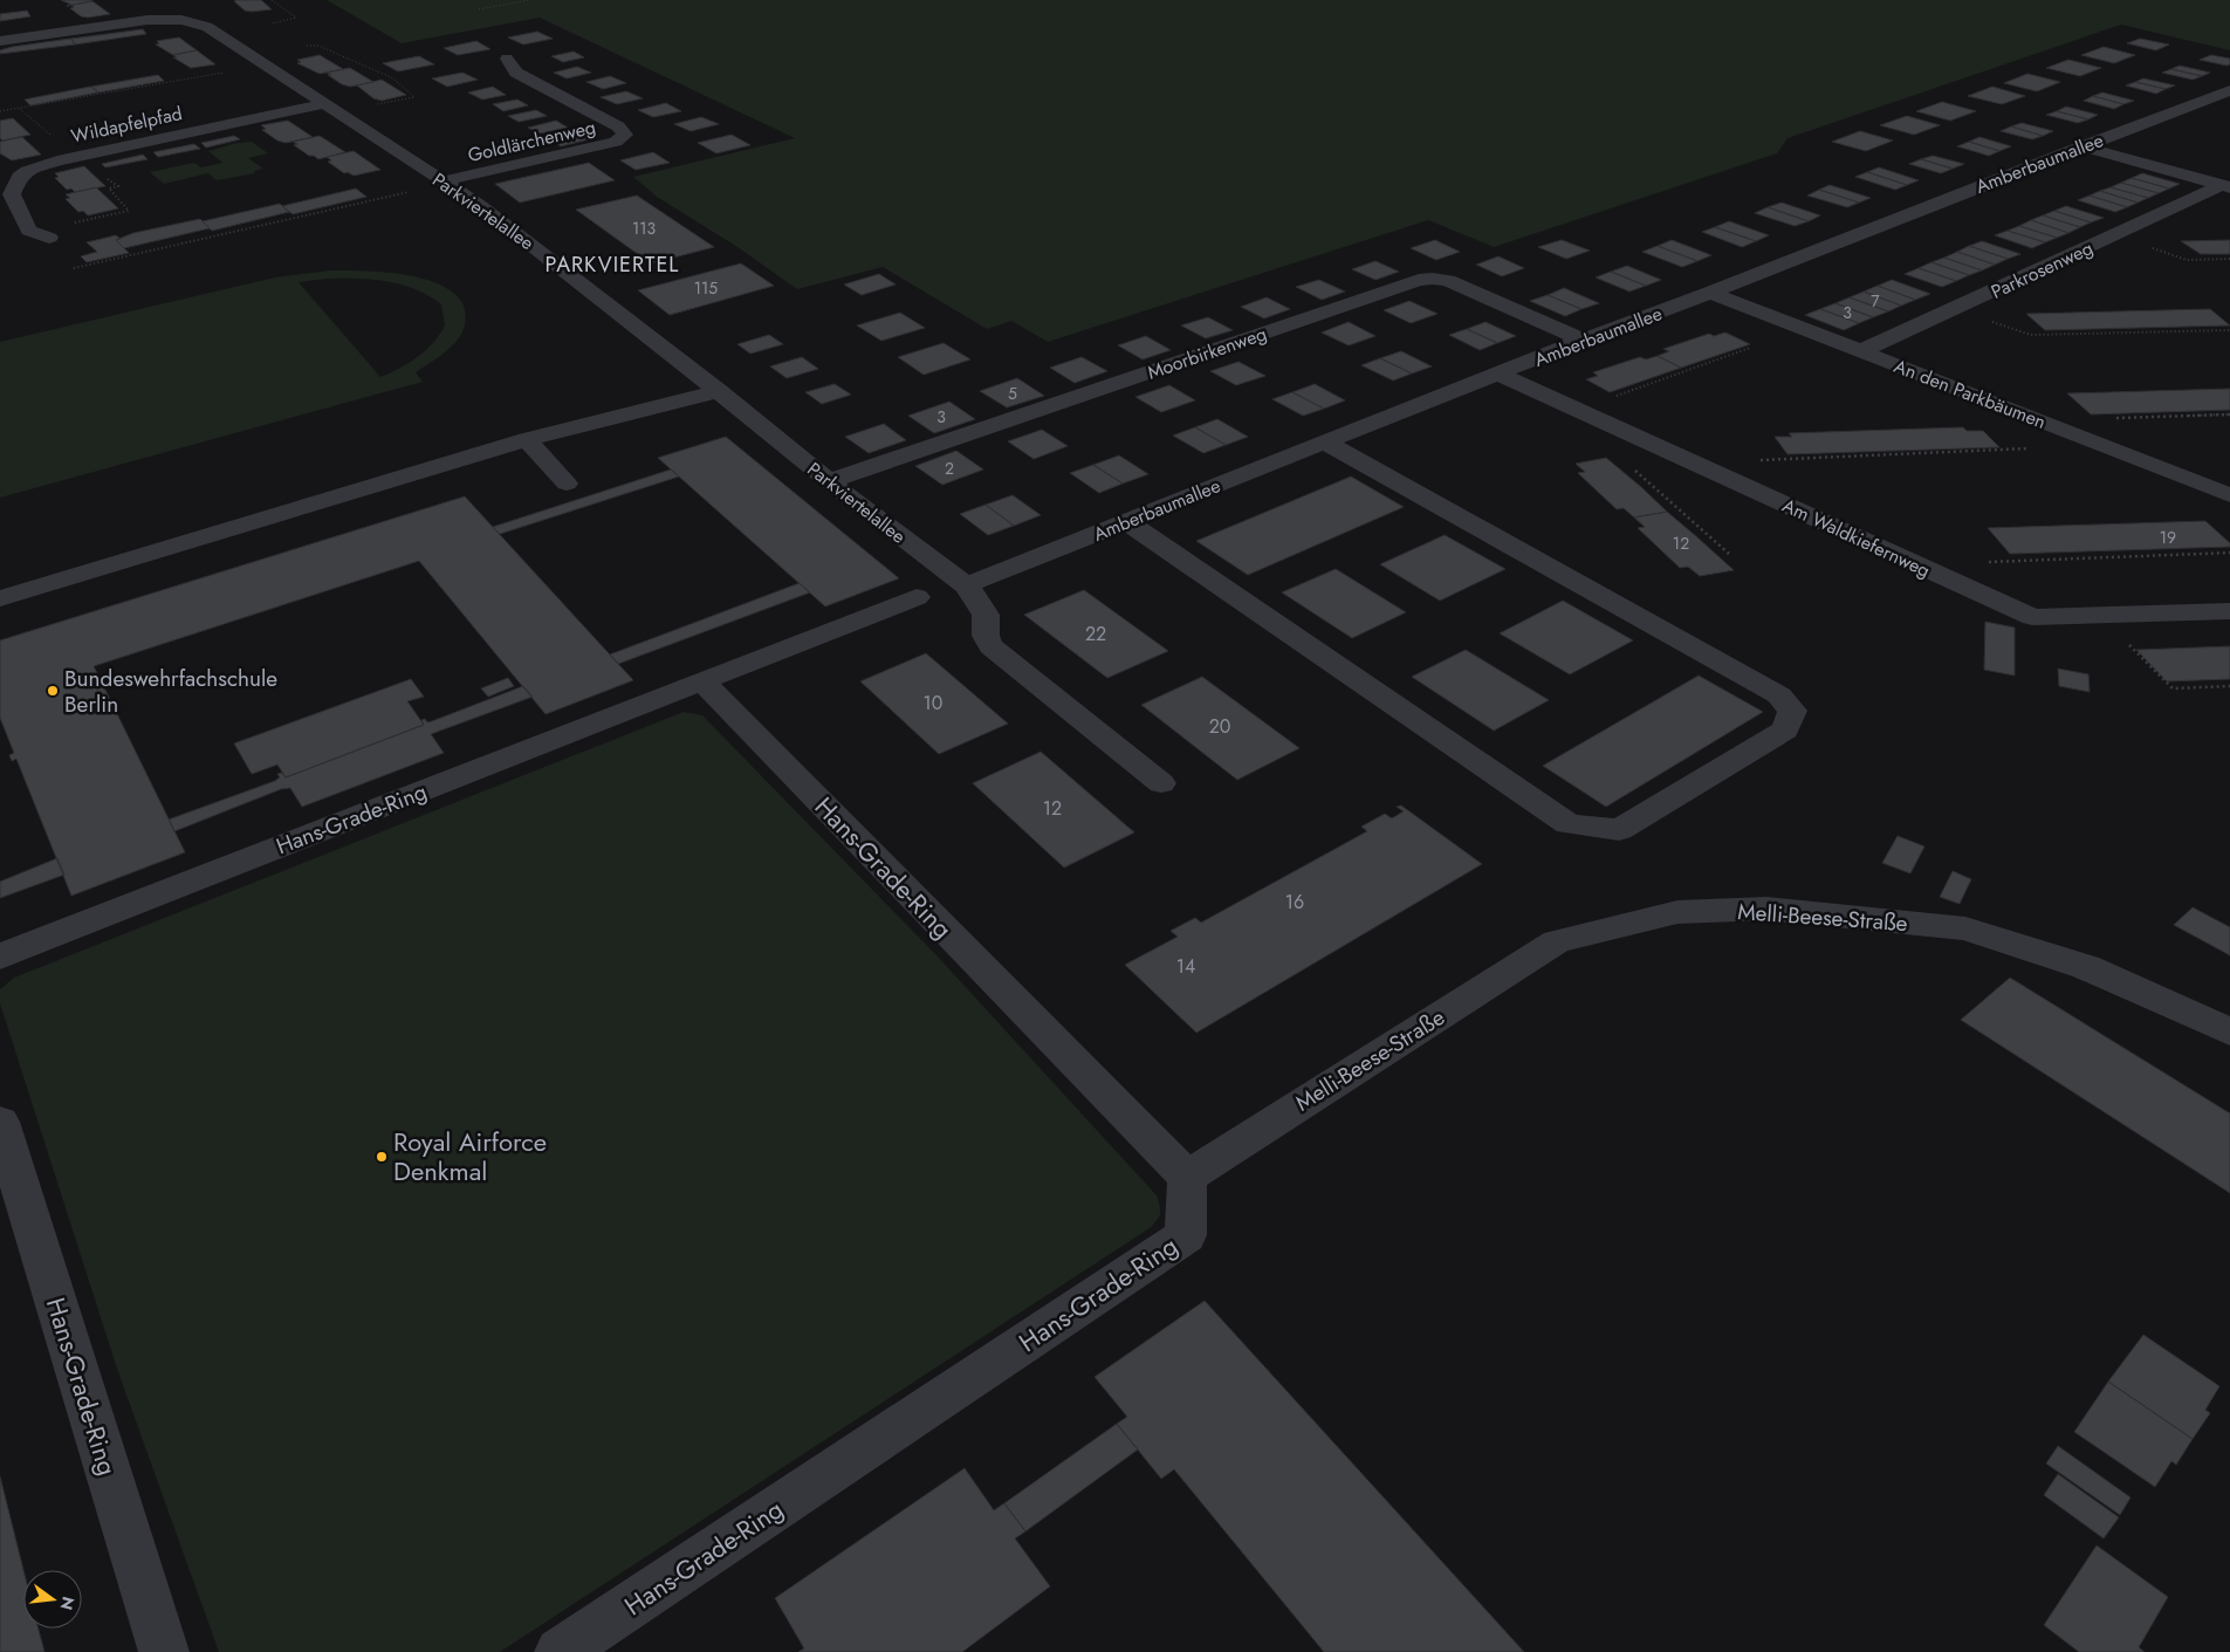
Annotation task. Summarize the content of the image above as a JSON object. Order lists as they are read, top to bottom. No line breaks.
{"streets":{"street":["Wildapfelpfad","Goldlärchenweg","Amberbaumallee","Parkviertelallee","Parkrosenweg","Moorbirkenweg","An den Parkbäumen","Am Waldkiefernweg","Hans-Grade-Ring","Melli-Beese-Straße"]},"crossings":[["Wildapfelpfad","Parkviertelallee"],["Goldlärchenweg","Parkviertelallee"],["Amberbaumallee","Parkviertelallee"],["Amberbaumallee","Moorbirkenweg"],["Amberbaumallee","An den Parkbäumen"],["Amberbaumallee","Am Waldkiefernweg"],["Parkviertelallee","Moorbirkenweg"],["Parkrosenweg","An den Parkbäumen"],["Hans-Grade-Ring","Melli-Beese-Straße"]],"districts":["PARKVIERTEL"],"places":["Bundeswehrfachschule Berlin","Royal Airforce Denkmal"],"house_numbers":["113","115","7","3","5","3","2","19","12","22","10","20","12","16","14"],"north":"right"}
